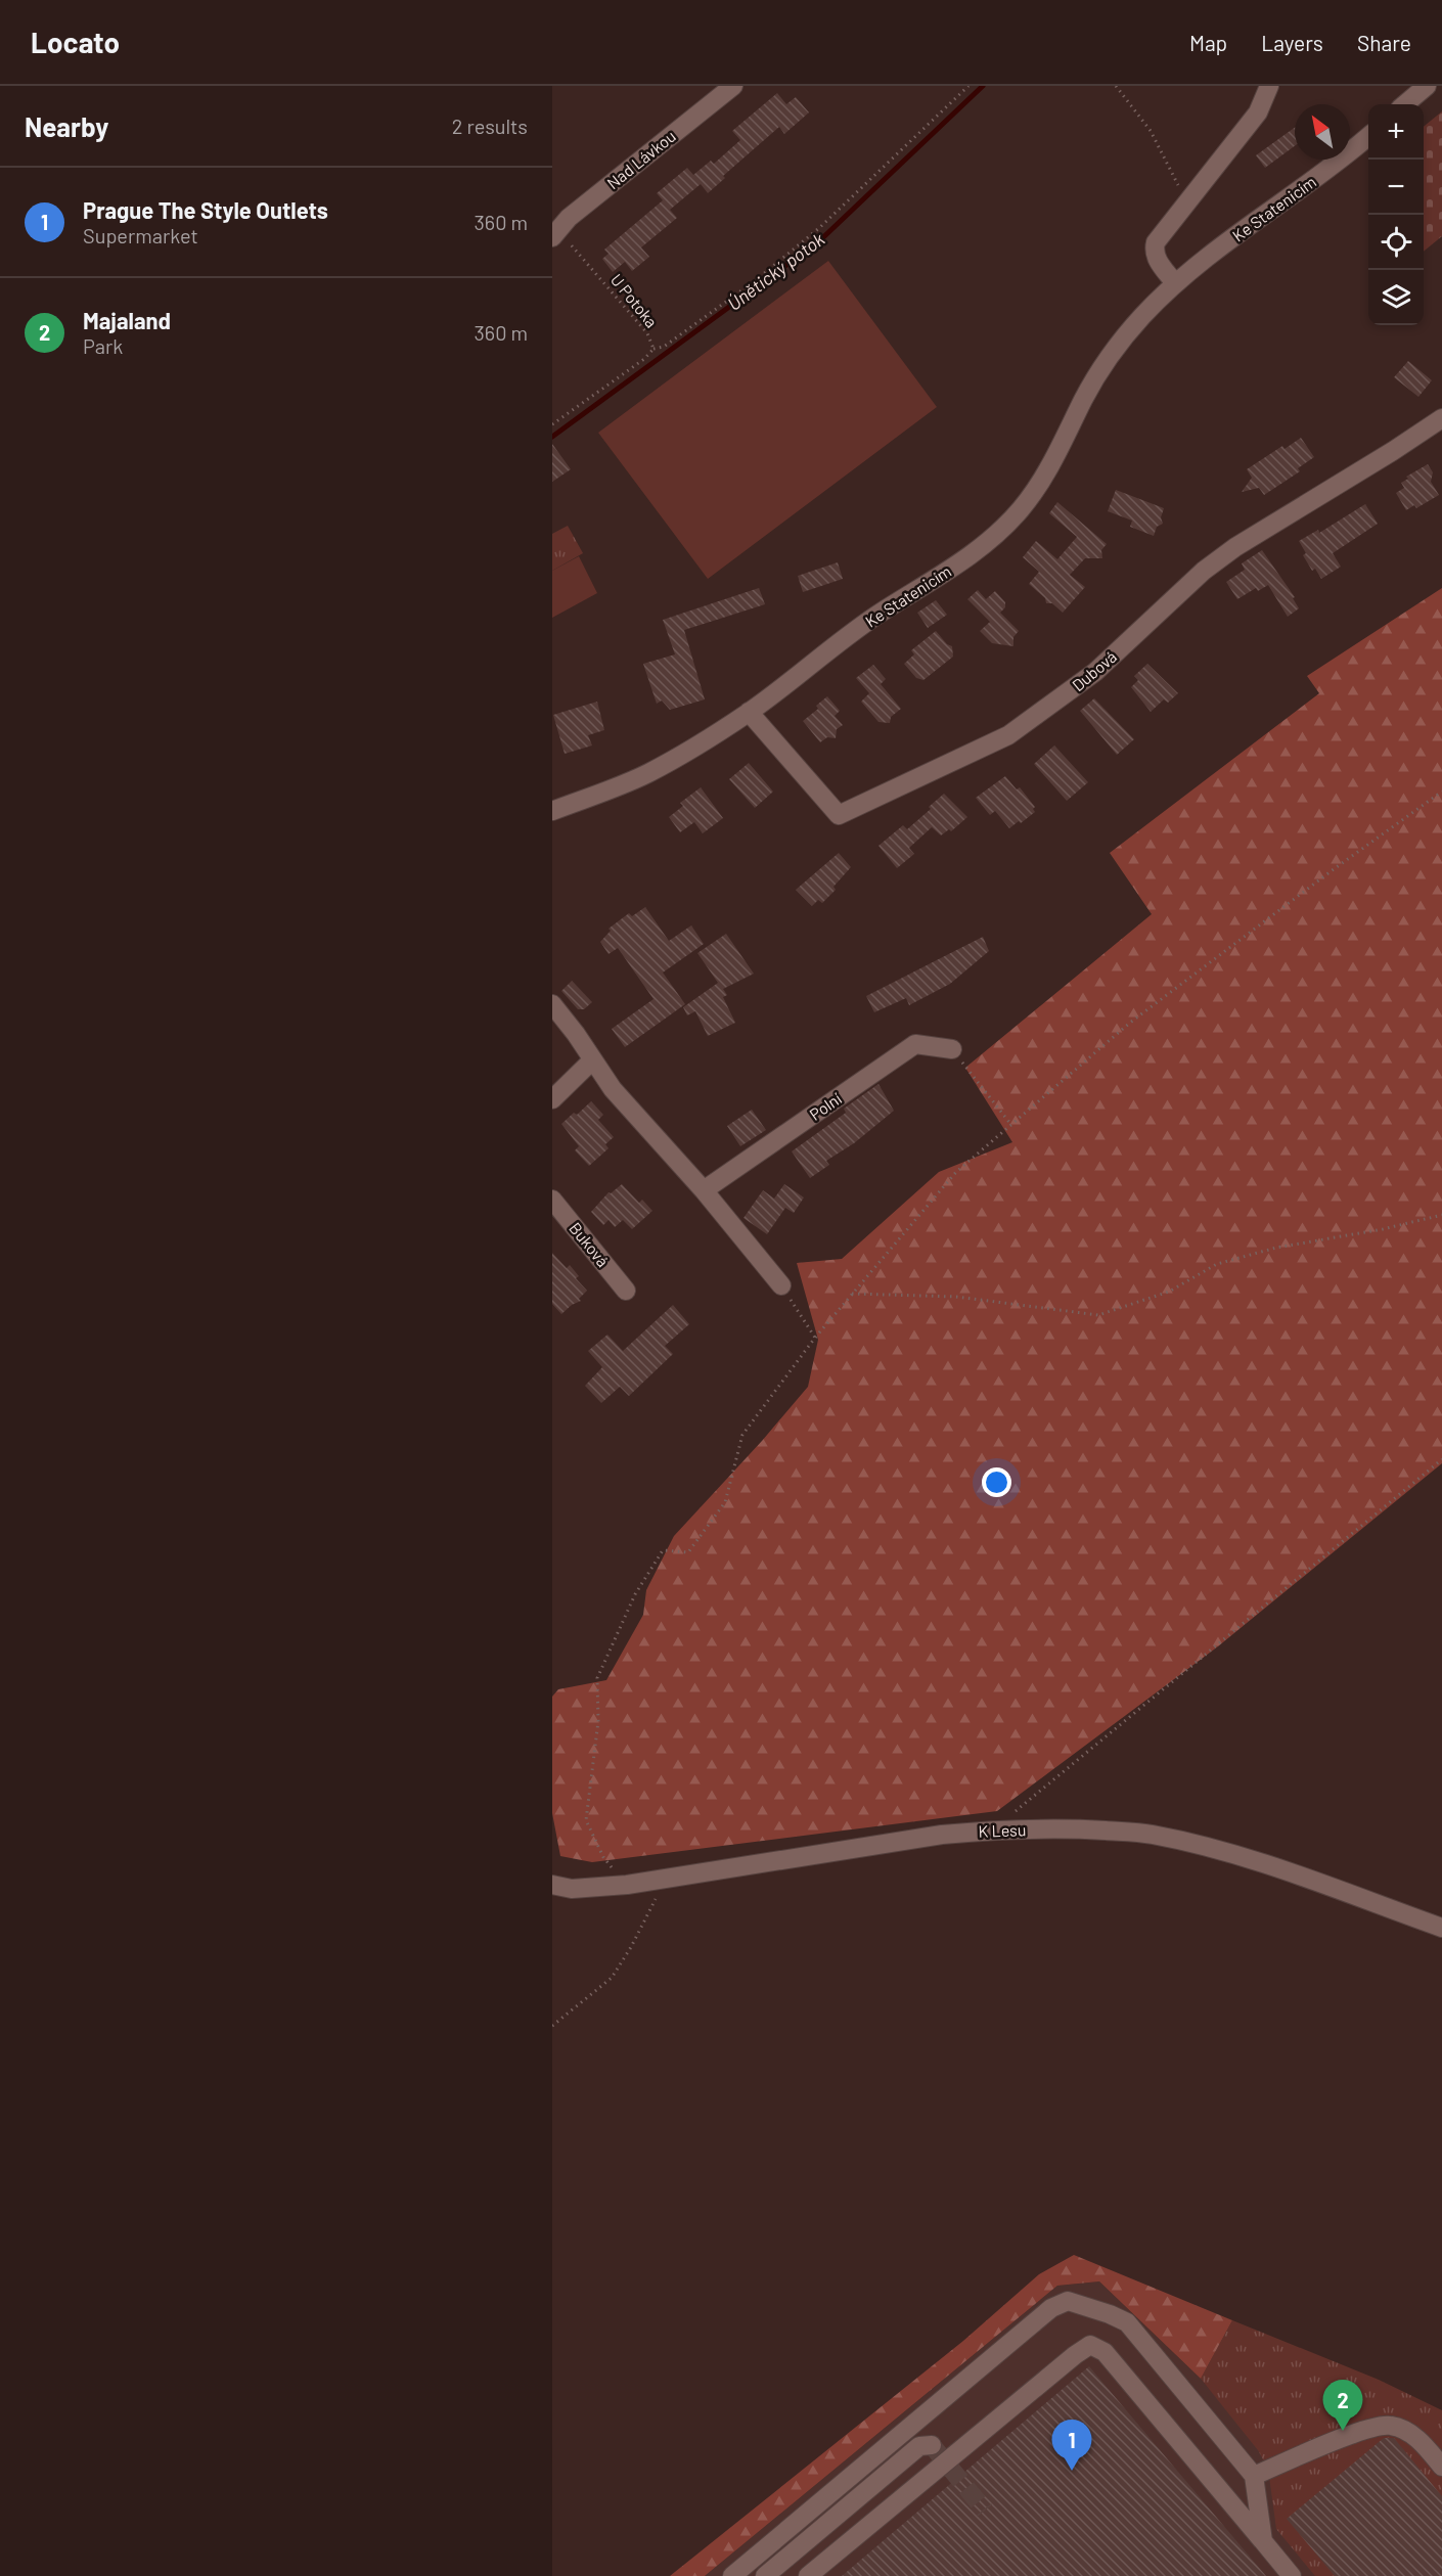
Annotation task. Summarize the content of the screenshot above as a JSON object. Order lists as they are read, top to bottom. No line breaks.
{"streets":{"street":["Nad Lávkou","Ke Statenicím","Dubová","Polní","Buková","K Lesu"],"path":["U Potoka"]},"crossings":[["Nad Lávkou","U Potoka"],["Ke Statenicím","Dubová"]],"water":["Únětický potok"],"north":"top left","page":{"header":"Locato","nav":["Map","Layers","Share"],"heading":["Nearby","2 results"],"map_buttons":["+","−"],"list":[{"mark":"1","name":"Prague The Style Outlets","note":"Supermarket","value":"360 m"},{"mark":"2","name":"Majaland","note":"Park","value":"360 m"}],"pins":["2","1"]}}
